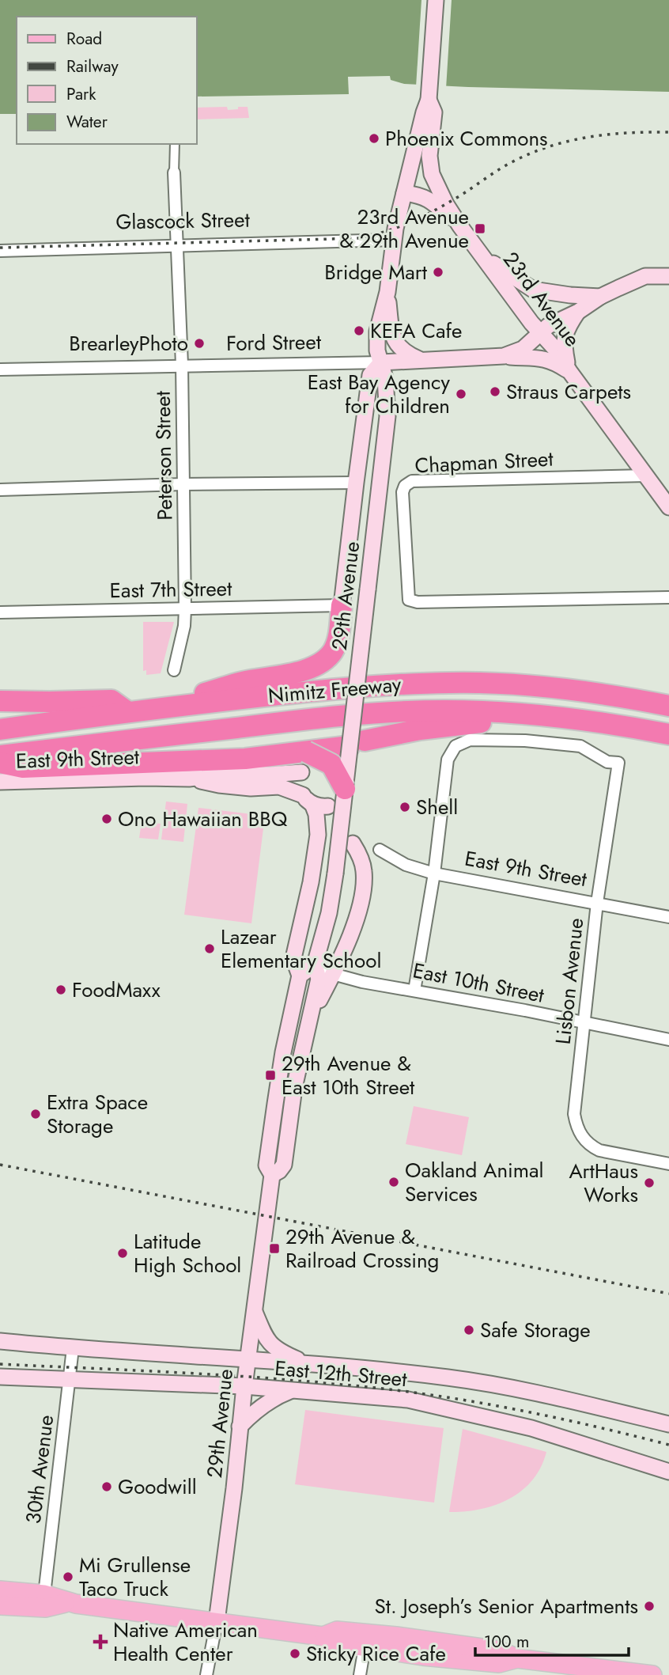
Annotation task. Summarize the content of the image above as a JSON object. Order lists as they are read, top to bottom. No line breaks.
{"streets":{"highway":["Nimitz Freeway"],"main road":["23rd Avenue","Ford Street","29th Avenue","East 9th Street","East 12th Street"],"street":["Glascock Street","Peterson Street","Chapman Street","East 7th Street","Lisbon Avenue","East 10th Street","30th Avenue"]},"crossings":[["Glascock Street","Peterson Street"],["Glascock Street","29th Avenue"],["23rd Avenue","Ford Street"],["23rd Avenue","Chapman Street"],["23rd Avenue","29th Avenue"],["Ford Street","Peterson Street"],["Ford Street","29th Avenue"],["Peterson Street","East 7th Street"],["East 7th Street","29th Avenue"],["29th Avenue","East 10th Street"],["29th Avenue","East 12th Street"],["East 9th Street","Lisbon Avenue"],["Lisbon Avenue","East 10th Street"],["East 12th Street","30th Avenue"]],"places":{"other":["Phoenix Commons","Bridge Mart","KEFA Cafe","BrearleyPhoto","Straus Carpets","East Bay Agency for Children","Shell","Ono Hawaiian BBQ","Lazear Elementary School","FoodMaxx","Extra Space Storage","Oakland Animal Services","ArtHaus Works","Latitude High School","Safe Storage","Goodwill","Mi Grullense Taco Truck","St. Joseph’s Senior Apartments","Sticky Rice Cafe"],"transit":["23rd Avenue & 29th Avenue","29th Avenue & East 10th Street","29th Avenue & Railroad Crossing"],"health":["Native American Health Center"]},"legend":["Road","Railway","Park","Water"],"scale_bar":"100 m"}
